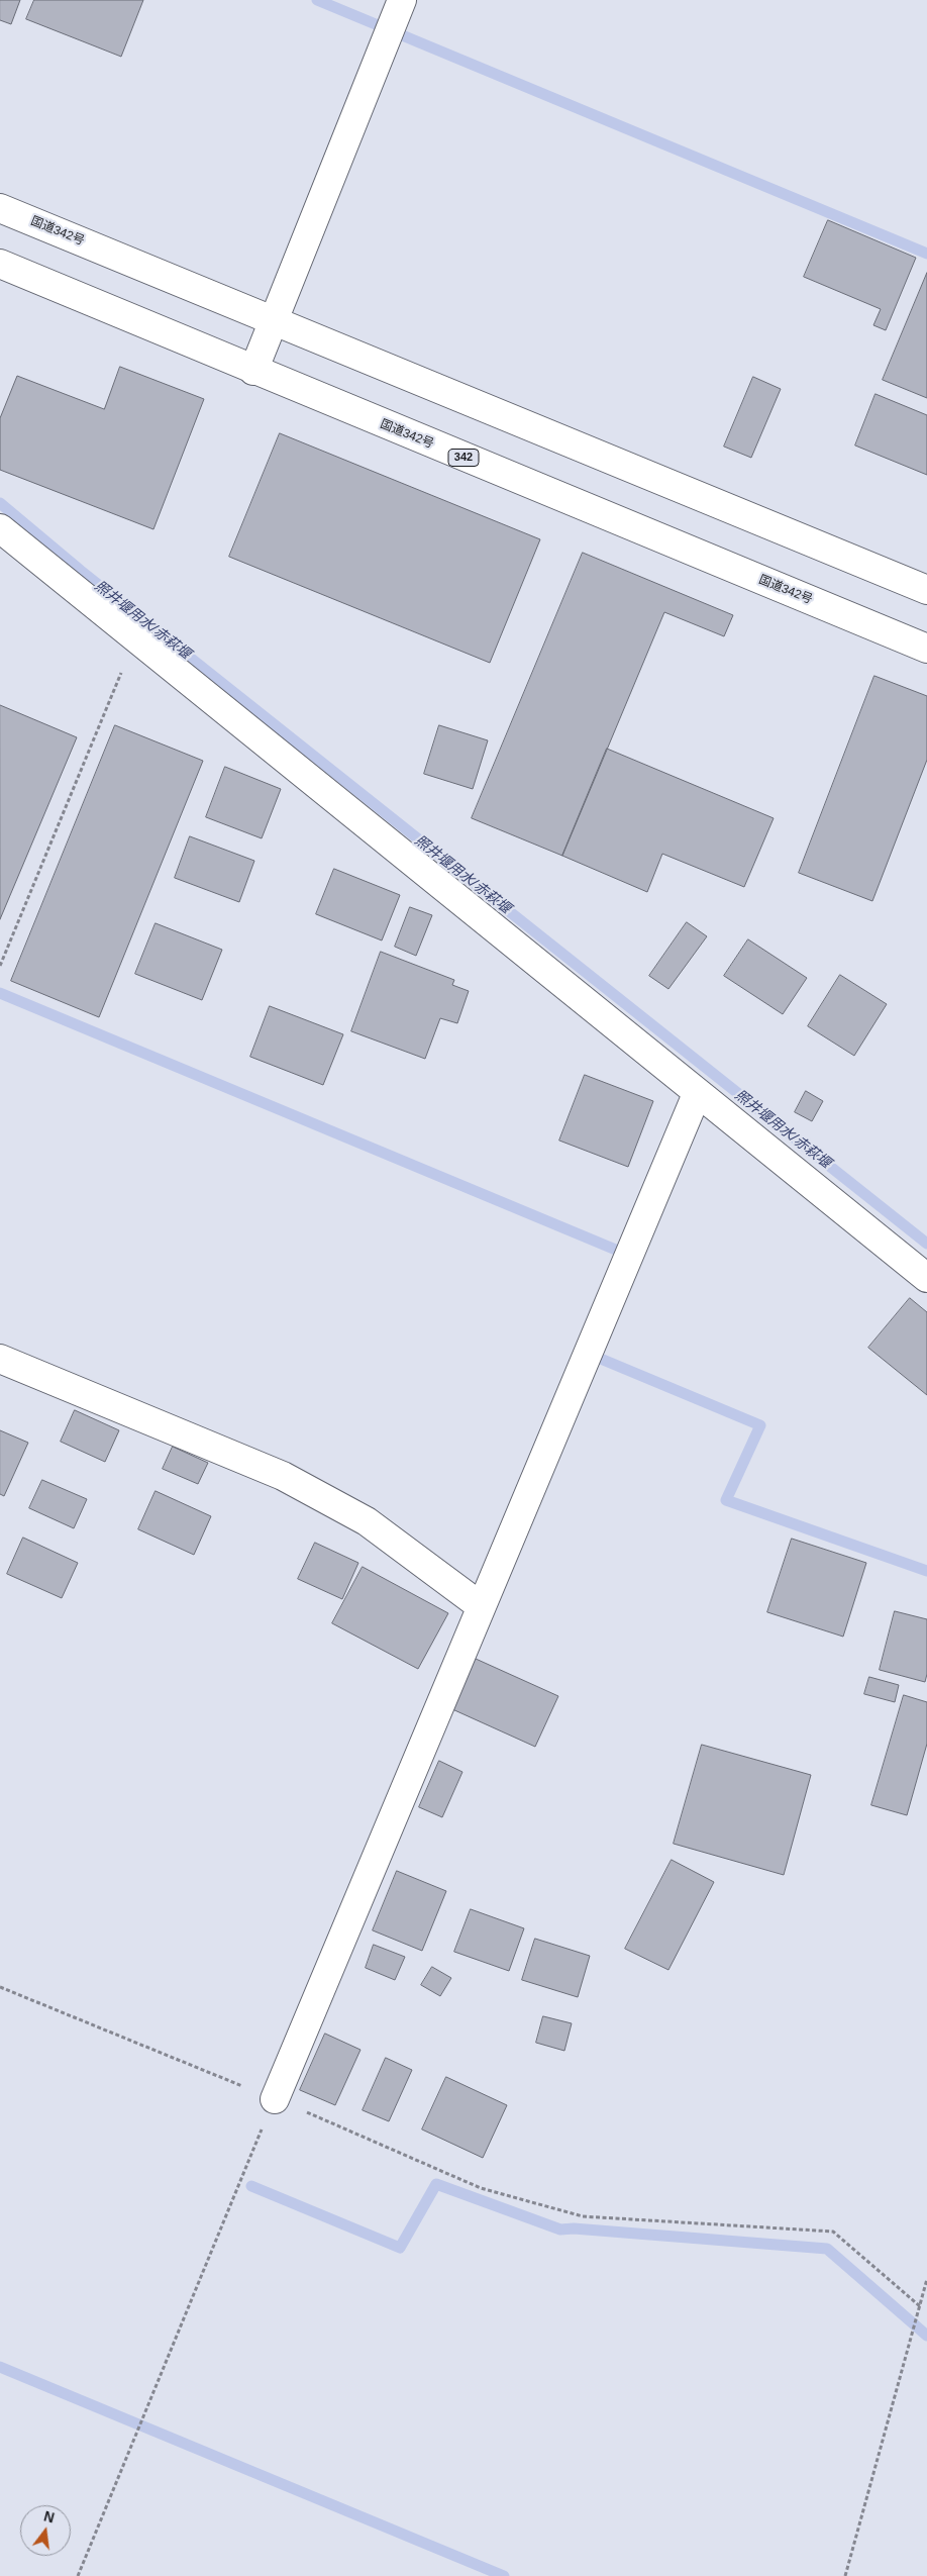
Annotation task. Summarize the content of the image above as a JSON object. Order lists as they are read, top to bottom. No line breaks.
{"streets":{"main road":["国道342号","342"]},"water":["照井堰用水/赤萩堰"],"north":"top"}
